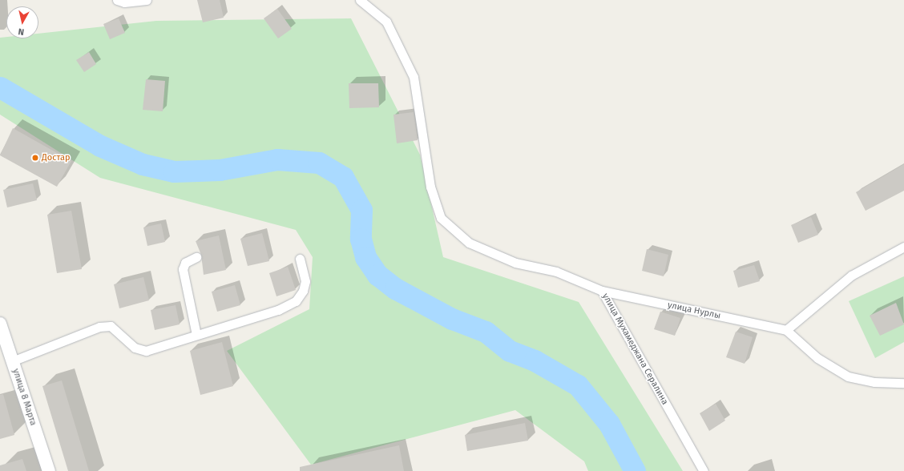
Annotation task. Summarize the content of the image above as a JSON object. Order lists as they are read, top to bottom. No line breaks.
{"streets":{"street":["улица Нурлы","улица Мухамеджана Сералина","улица 8 Марта"]},"crossings":[["улица Нурлы","улица Мухамеджана Сералина"]],"places":["Достар"],"north":"bottom"}
